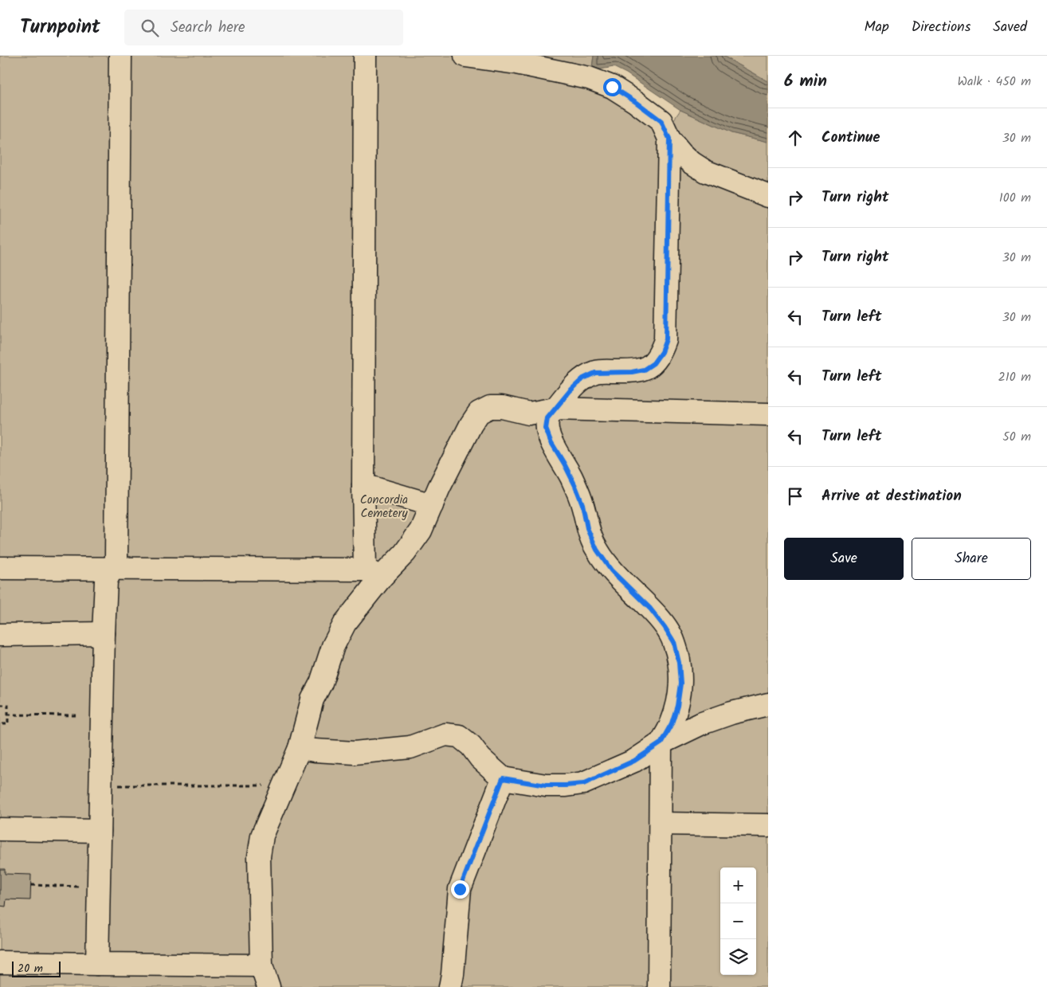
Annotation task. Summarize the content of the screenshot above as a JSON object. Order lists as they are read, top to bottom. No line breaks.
{"parks":["Concordia Cemetery"],"scale_bar":"20 m","page":{"header":"Turnpoint","search":"Search here","nav":["Map","Directions","Saved"],"heading":["6 min","Walk · 450 m"],"list":[["Continue","30 m"],["Turn right","100 m"],["Turn right","30 m"],["Turn left","30 m"],["Turn left","210 m"],["Turn left","50 m"],"Arrive at destination"],"buttons":["Save","Share"],"map_buttons":["+","−"],"scale":"20 m"}}
